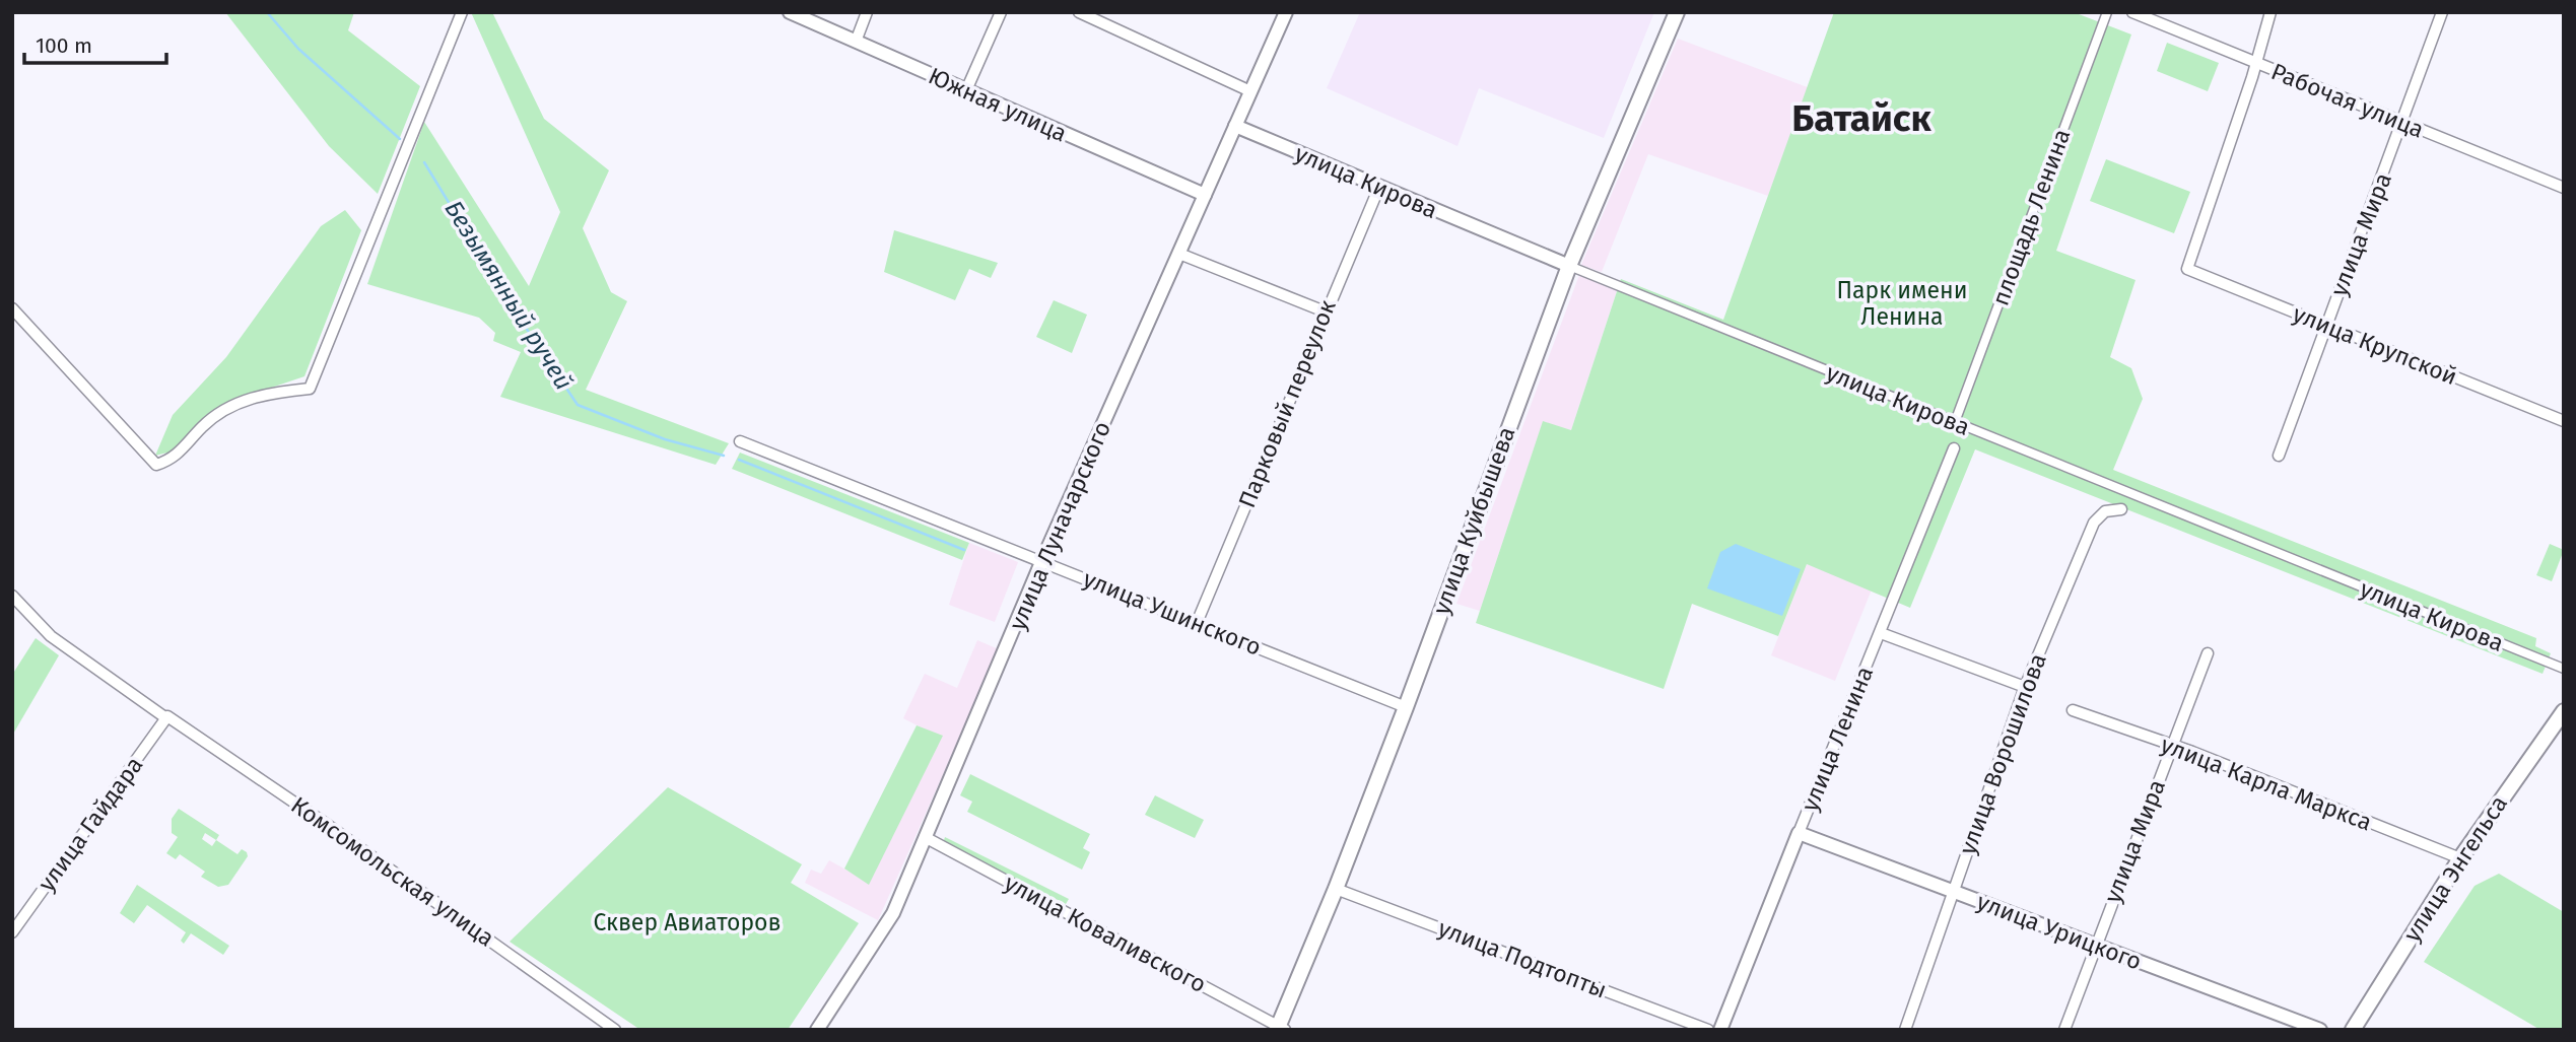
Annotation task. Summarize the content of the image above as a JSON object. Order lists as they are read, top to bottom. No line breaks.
{"streets":{"main road":["улица Куйбышева","улица Энгельса"],"street":["Рабочая улица","Южная улица","улица Кирова","площадь Ленина","улица Мира","улица Крупской","Парковый переулок","улица Луначарского","улица Ушинского","улица Ленина","улица Ворошилова","улица Карла Маркса","улица Гайдара","Комсомольская улица","улица Урицкого","улица Коваливского","улица Подтопты"]},"crossings":[["Рабочая улица","улица Мира"],["Рабочая улица","улица Крупской"],["Южная улица","улица Луначарского"],["улица Кирова","площадь Ленина"],["улица Кирова","Парковый переулок"],["улица Кирова","улица Куйбышева"],["улица Кирова","улица Луначарского"],["улица Мира","улица Крупской"],["улица Мира","улица Карла Маркса"],["улица Мира","улица Урицкого"],["Парковый переулок","улица Ушинского"],["улица Куйбышева","улица Ушинского"],["улица Куйбышева","улица Коваливского"],["улица Куйбышева","улица Подтопты"],["улица Луначарского","улица Ушинского"],["улица Луначарского","улица Коваливского"],["улица Ленина","улица Урицкого"],["улица Ворошилова","улица Урицкого"],["улица Карла Маркса","улица Энгельса"],["улица Гайдара","Комсомольская улица"]],"districts":["Батайск"],"water":["Безымянный ручей"],"parks":["Парк имени Ленина","Сквер Авиаторов"],"scale_bar":"100 m"}
